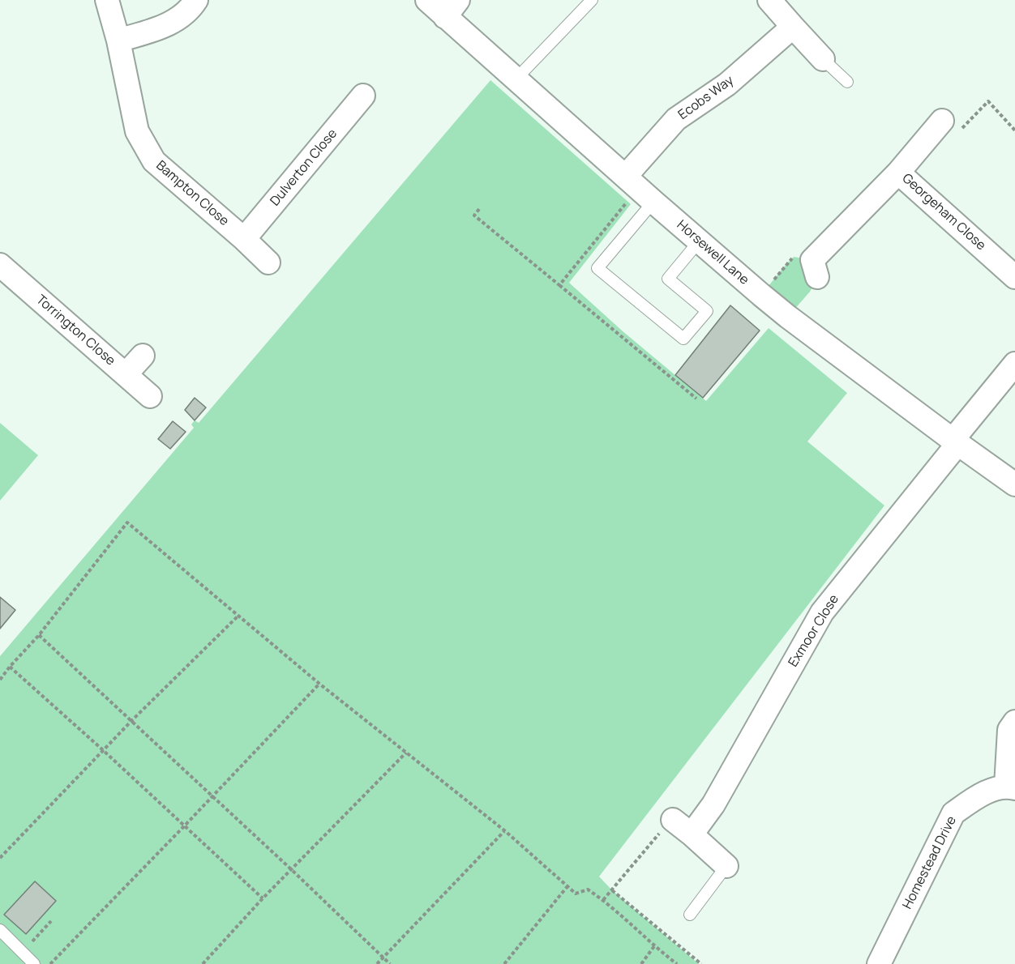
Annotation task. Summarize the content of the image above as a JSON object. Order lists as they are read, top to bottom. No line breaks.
{"streets":{"street":["Ecobs Way","Dulverton Close","Bampton Close","Georgeham Close","Horsewell Lane","Torrington Close","Exmoor Close","Homestead Drive"]},"crossings":[["Ecobs Way","Horsewell Lane"],["Dulverton Close","Bampton Close"],["Horsewell Lane","Exmoor Close"]]}
